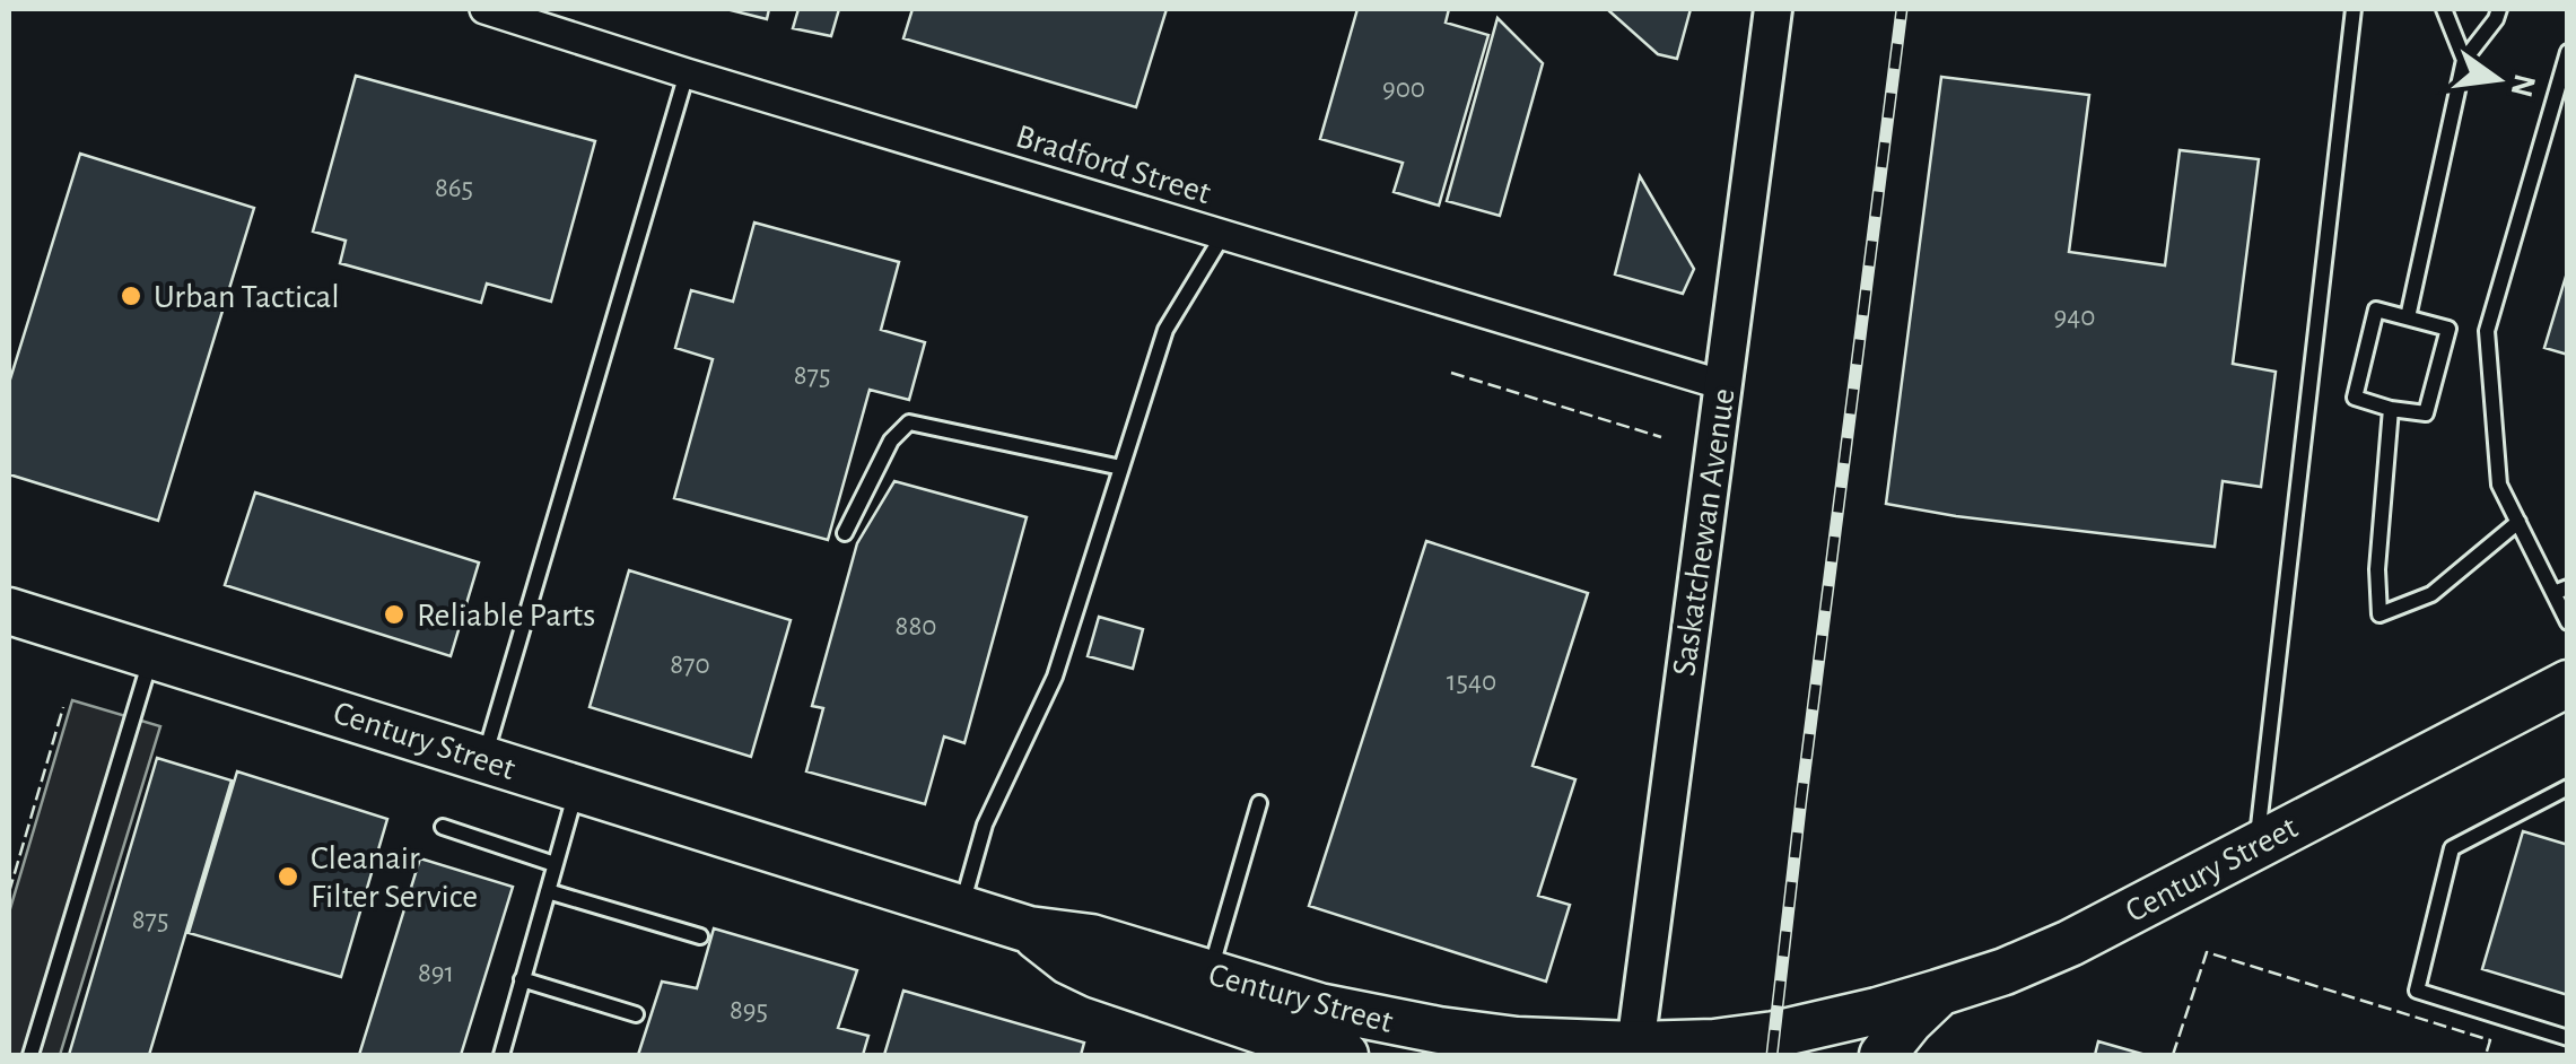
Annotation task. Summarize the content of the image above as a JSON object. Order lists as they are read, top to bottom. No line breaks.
{"streets":{"main road":["Century Street"],"street":["Bradford Street","Saskatchewan Avenue"]},"crossings":[["Bradford Street","Saskatchewan Avenue"],["Saskatchewan Avenue","Century Street"]],"places":["Urban Tactical","Reliable Parts","Cleanair Filter Service"],"house_numbers":["900","865","940","875","880","870","1540","875","891","895"],"north":"right"}
